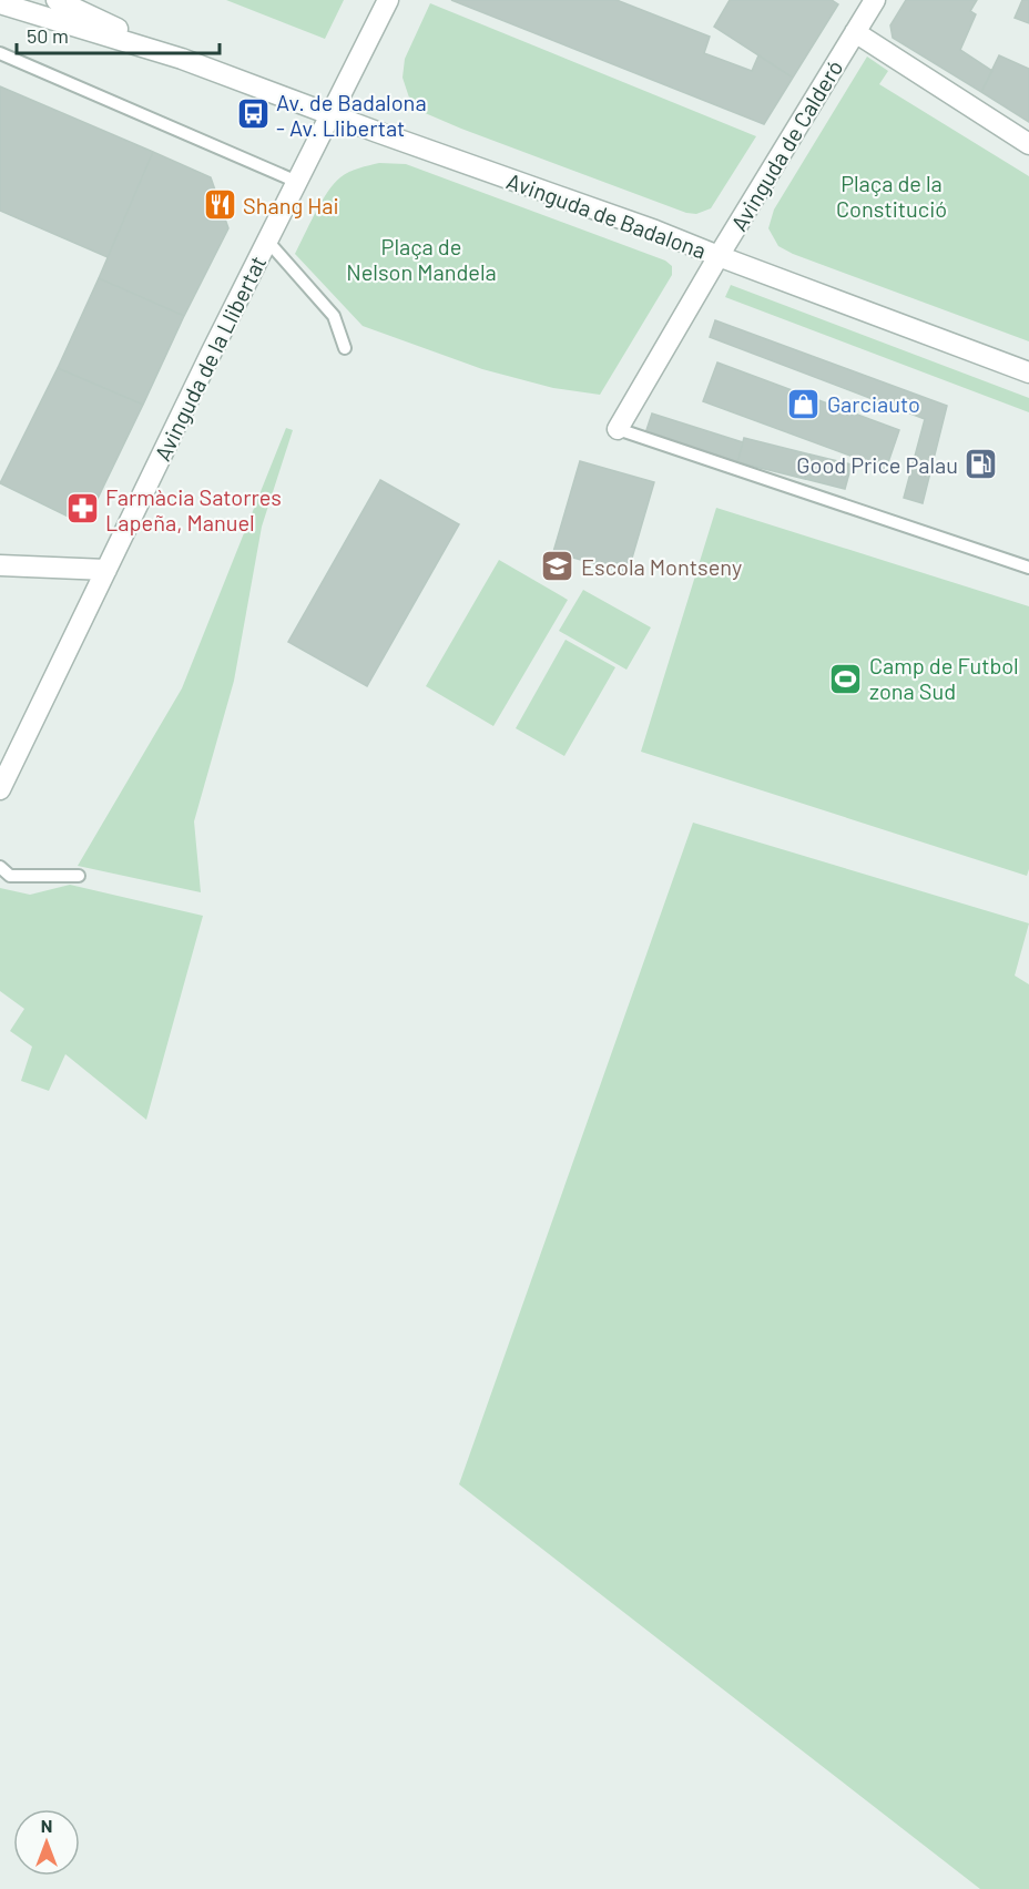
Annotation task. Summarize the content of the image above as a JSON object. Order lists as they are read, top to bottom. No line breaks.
{"streets":{"street":["Avinguda de Calderó","Avinguda de Badalona","Avinguda de la Llibertat"]},"crossings":[["Avinguda de Calderó","Avinguda de Badalona"],["Avinguda de Badalona","Avinguda de la Llibertat"]],"parks":["Plaça de la Constitució","Plaça de Nelson Mandela"],"places":{"bus stop":["Av. de Badalona - Av. Llibertat"],"restaurant":["Shang Hai"],"shop":["Garciauto"],"fuel station":["Good Price Palau"],"pharmacy":["Farmàcia Satorres Lapeña, Manuel"],"school or university":["Escola Montseny"],"sports":["Camp de Futbol zona Sud"]},"scale_bar":"50 m","north":"top"}
